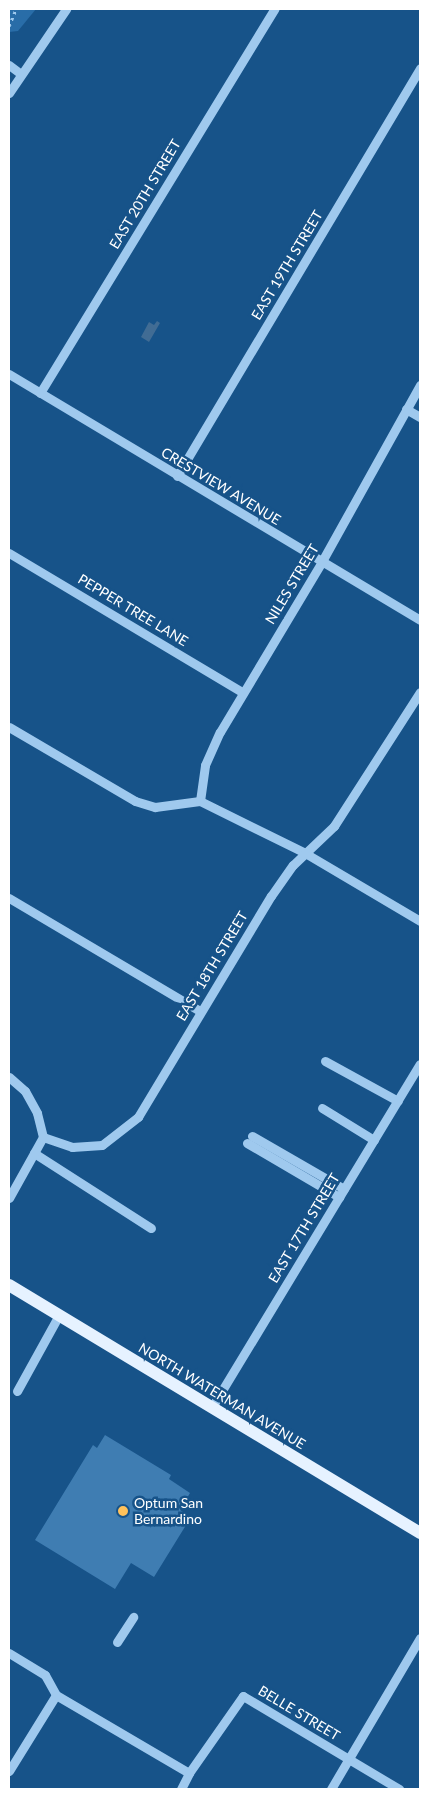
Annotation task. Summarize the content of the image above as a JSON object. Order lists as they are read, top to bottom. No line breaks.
{"streets":{"main road":["NORTH WATERMAN AVENUE"],"street":["EAST 20TH STREET","EAST 19TH STREET","CRESTVIEW AVENUE","NILES STREET","PEPPER TREE LANE","EAST 18TH STREET","EAST 17TH STREET","BELLE STREET"]},"crossings":[["EAST 20TH STREET","CRESTVIEW AVENUE"],["EAST 19TH STREET","CRESTVIEW AVENUE"],["CRESTVIEW AVENUE","NILES STREET"],["NILES STREET","PEPPER TREE LANE"],["EAST 17TH STREET","NORTH WATERMAN AVENUE"]],"places":["Optum San Bernardino"]}
